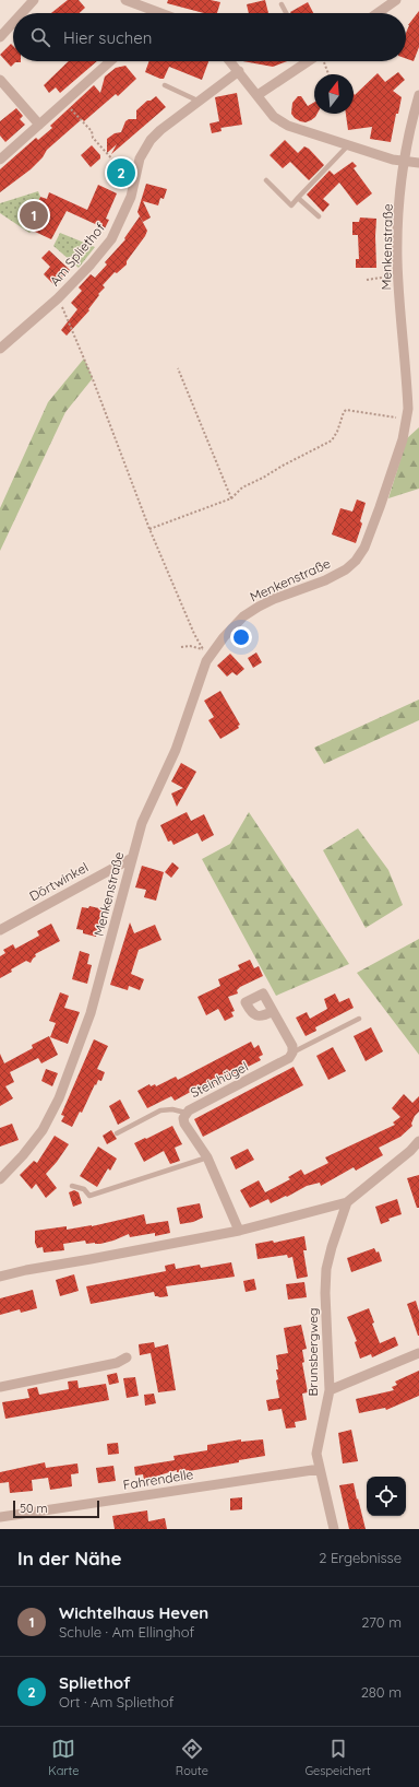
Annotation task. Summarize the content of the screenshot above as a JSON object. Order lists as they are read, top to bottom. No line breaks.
{"streets":{"street":["Menkenstraße","Am Spliethof","Dörtwinkel","Steinhügel","Brunsbergweg","Fahrendelle"]},"crossings":[["Menkenstraße","Dörtwinkel"],["Brunsbergweg","Fahrendelle"]],"scale_bar":"50 m","north":"top","page":{"search":"Hier suchen","pins":["2","1"],"scale":"50 m","heading":["In der Nähe","2 Ergebnisse"],"list":[{"mark":"1","name":"Wichtelhaus Heven","note":"Schule · Am Ellinghof","value":"270 m"},{"mark":"2","name":"Spliethof","note":"Ort · Am Spliethof","value":"280 m"}],"nav":["Karte","Route","Gespeichert"]}}
